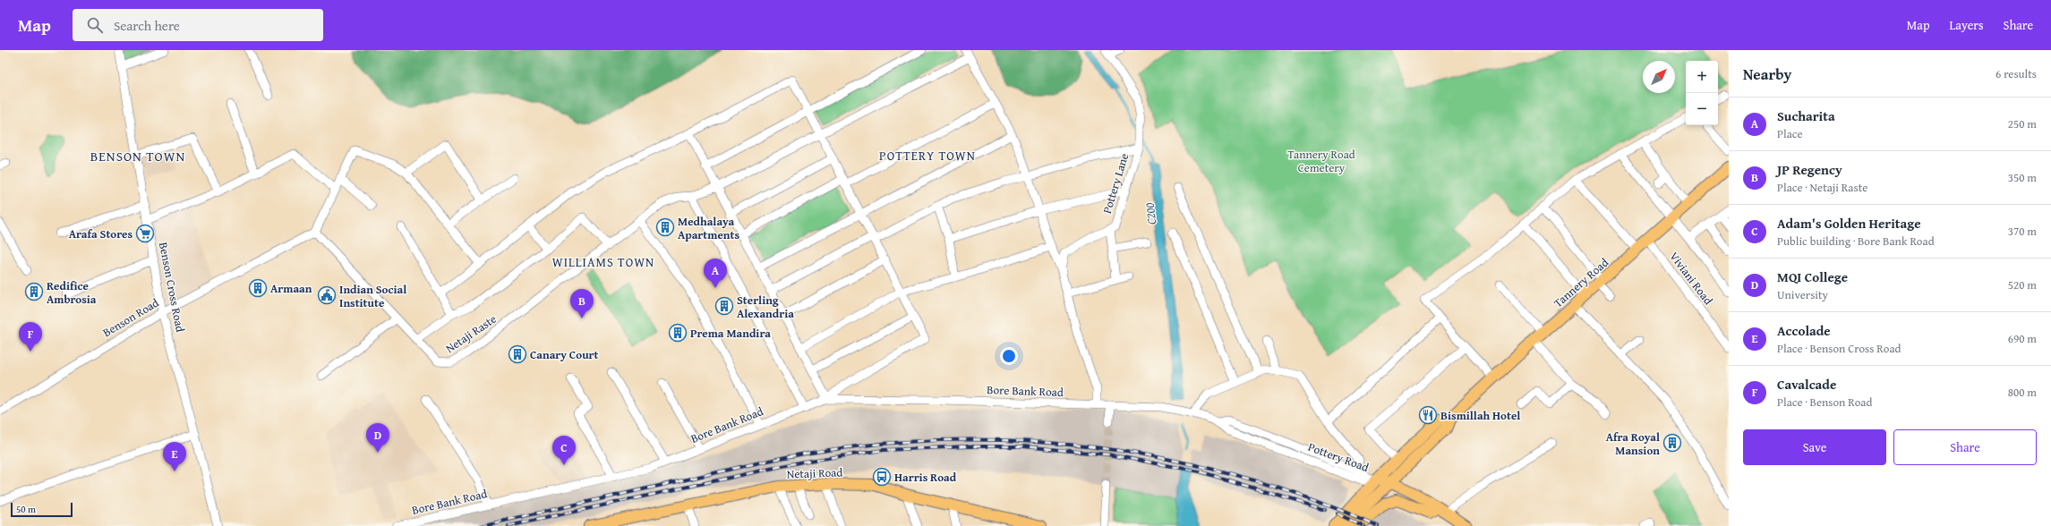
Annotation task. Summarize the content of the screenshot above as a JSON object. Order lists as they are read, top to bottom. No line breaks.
{"streets":{"main road":["Tannery Road","Netaji Road"],"street":["Pottery Lane","Viviani Road","Benson Cross Road","Benson Road","Netaji Raste","Bore Bank Road","Pottery Road"]},"crossings":[["Viviani Road","Tannery Road"],["Tannery Road","Pottery Road"],["Benson Cross Road","Benson Road"],["Benson Road","Netaji Raste"],["Bore Bank Road","Pottery Road"]],"districts":["BENSON TOWN","POTTERY TOWN","WILLIAMS TOWN"],"water":["C200"],"parks":["Tannery Road Cemetery"],"places":{"building":["Medhalaya Apartments","Armaan","Redifice Ambrosia","Sterling Alexandria","Prema Mandira","Canary Court","Afra Royal Mansion"],"supermarket":["Arafa Stores"],"public building":["Indian Social Institute"],"restaurant":["Bismillah Hotel"],"bus stop":["Harris Road"]},"scale_bar":"50 m","north":"top right","page":{"header":"Map","search":"Search here","nav":["Map","Layers","Share"],"heading":["Nearby","6 results"],"map_buttons":["+","−"],"list":[{"mark":"A","name":"Sucharita","note":"Place","value":"250 m"},{"mark":"B","name":"JP Regency","note":"Place · Netaji Raste","value":"350 m"},{"mark":"C","name":"Adam's Golden Heritage","note":"Public building · Bore Bank Road","value":"370 m"},{"mark":"D","name":"MQI College","note":"University","value":"520 m"},{"mark":"E","name":"Accolade","note":"Place · Benson Cross Road","value":"690 m"},{"mark":"F","name":"Cavalcade","note":"Place · Benson Road","value":"800 m"}],"pins":["A","B","F","D","C","E"],"buttons":["Save","Share"],"scale":"50 m"}}
